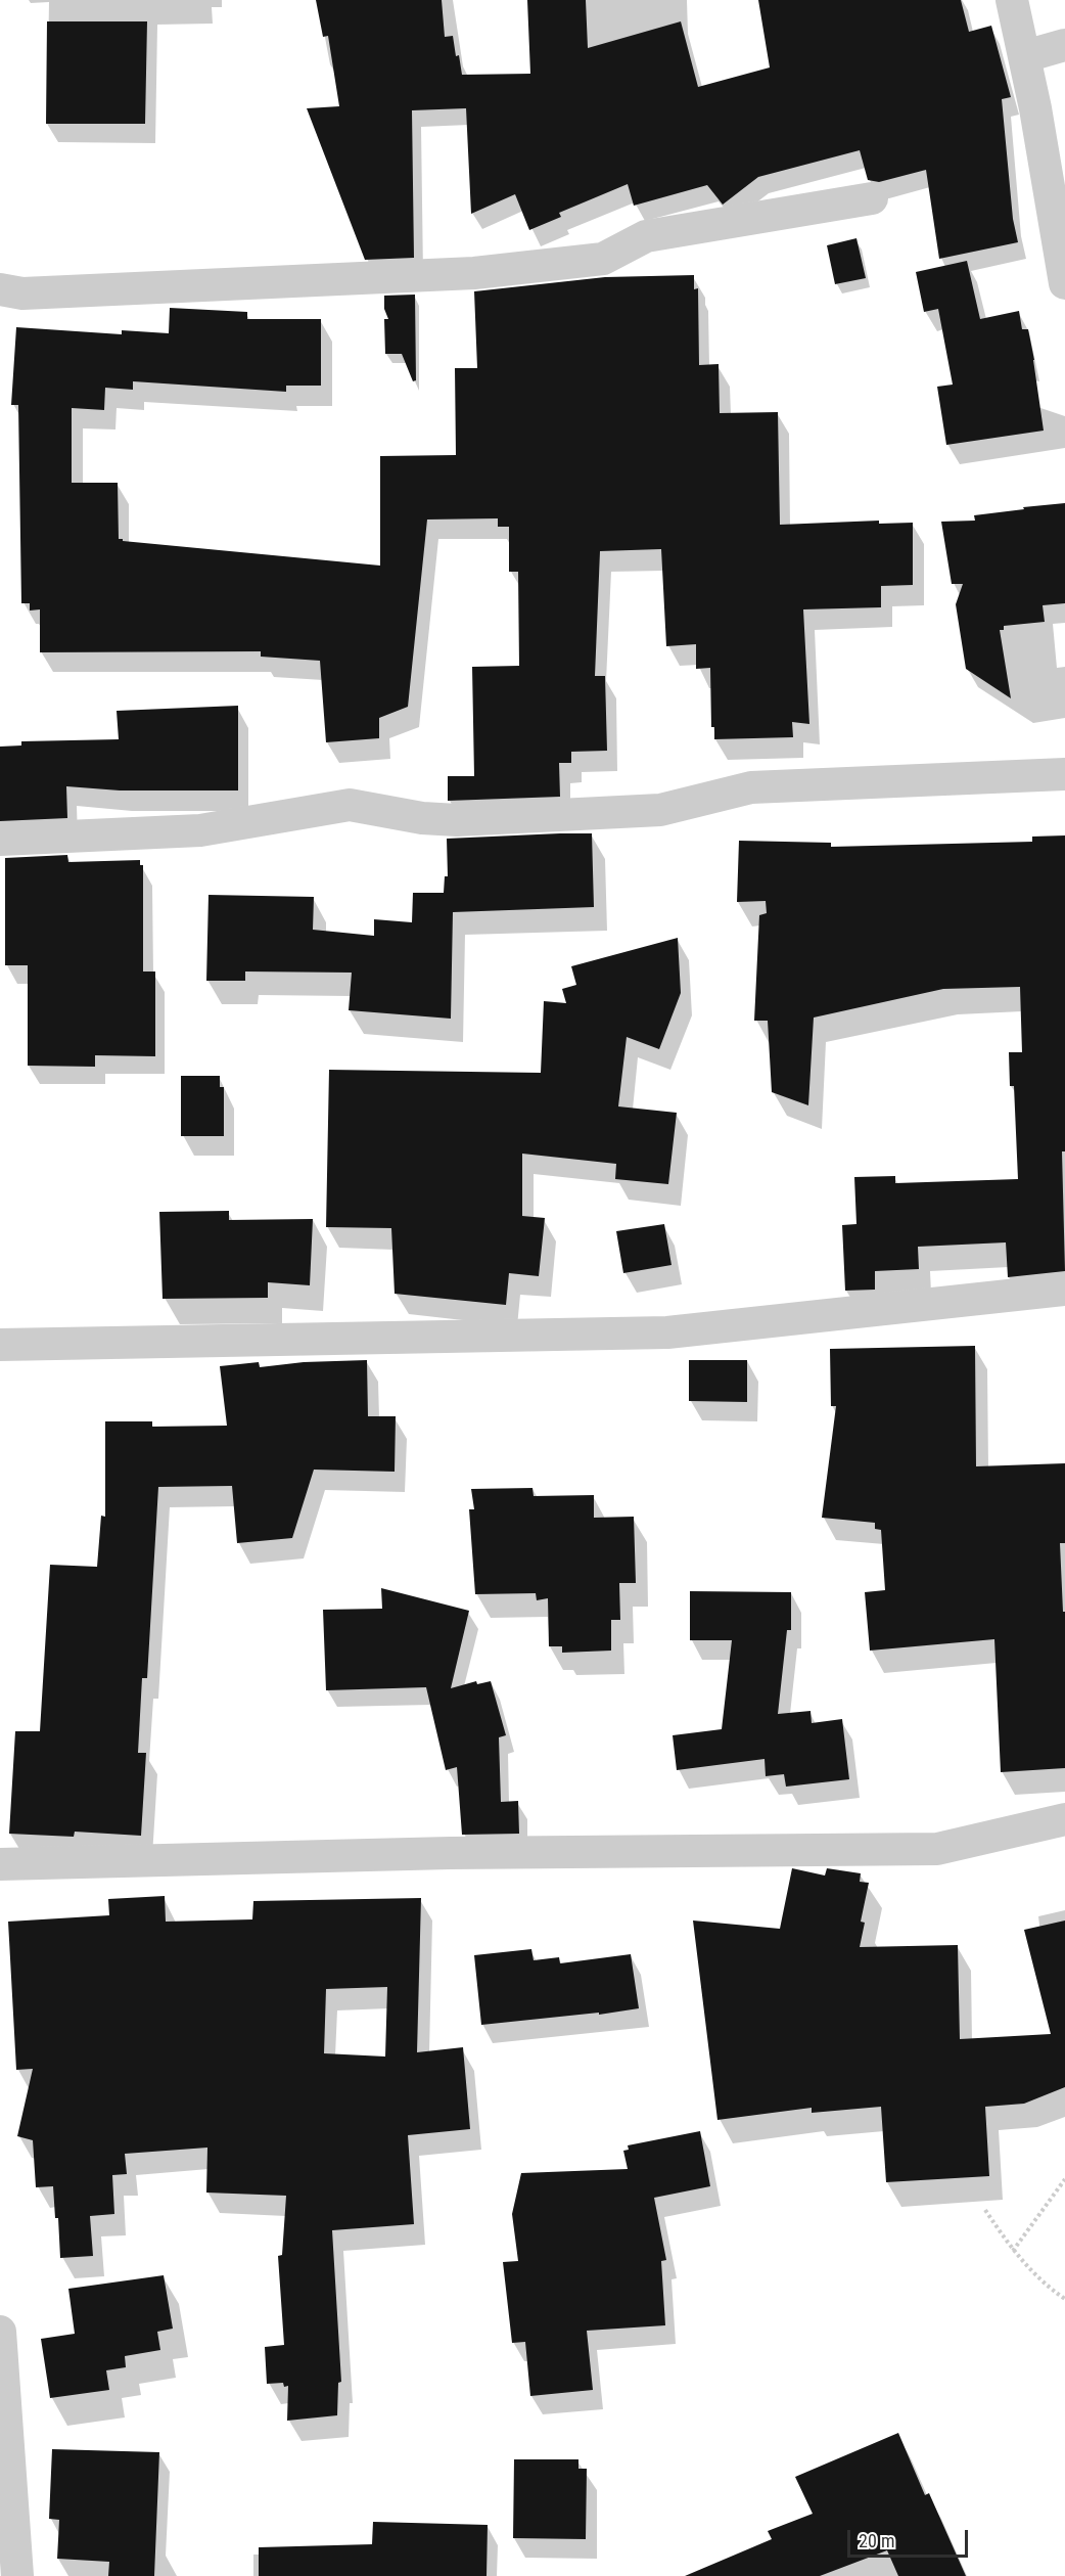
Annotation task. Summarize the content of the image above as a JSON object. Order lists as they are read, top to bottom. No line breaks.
{"scale_bar":"20 m"}
